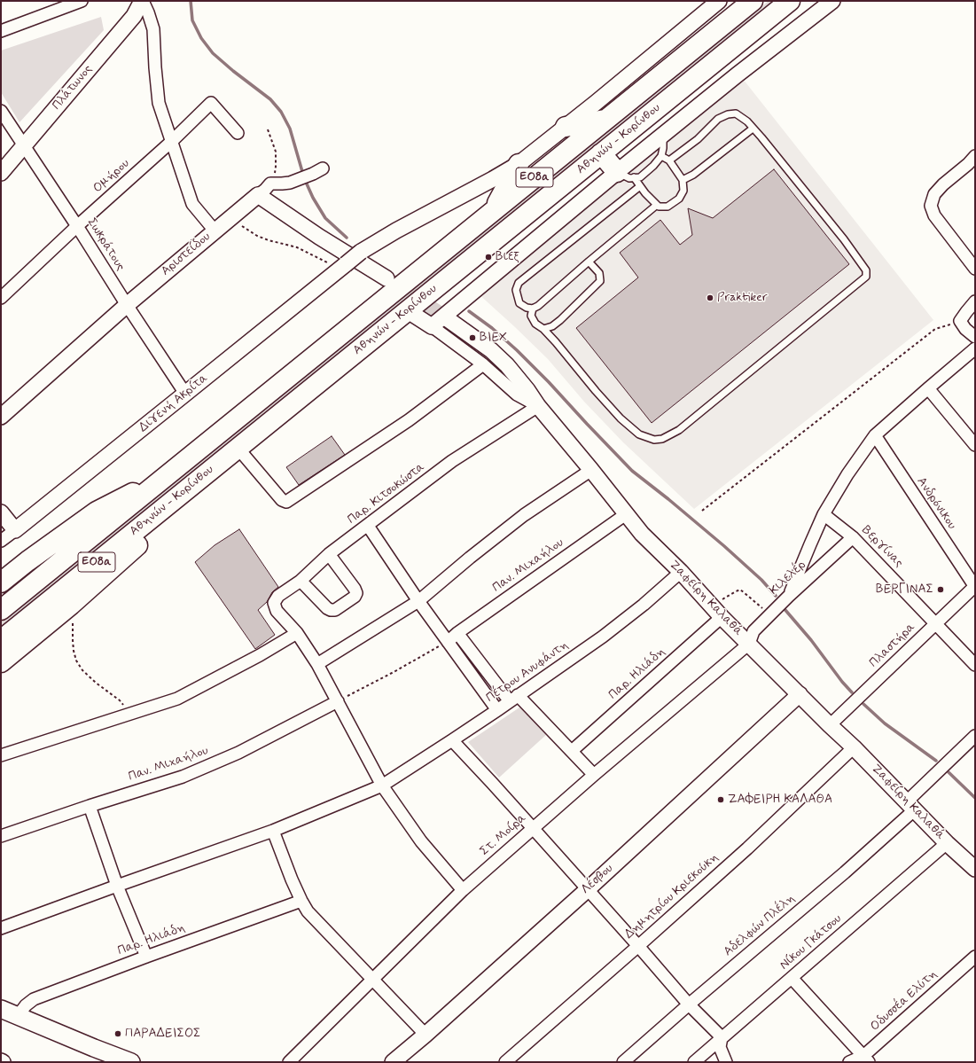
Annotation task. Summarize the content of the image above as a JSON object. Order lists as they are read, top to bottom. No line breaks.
{"streets":{"highway":["Αθηνών - Κορίνθου","ΕΟ8α"],"street":["Πλάτωνος","Ομήρου","Σωκράτους","Αριστείδου","Διγενή Ακρίτα","Παρ. Κιτσοκώστα","Ανδρόνικου","Βεργίνας","Παν. Μιχαήλου","Κιλελέρ","Ζαφείρη Καλαθά","Πλαστήρα","Πέτρου Ανυφάντη","Παρ. Ηλιάδη","Στ. Μοίρα","Λέσβου","Δημητρίου Κριεκούκη","Αδελφών Πλέλη","Νίκου Γκάτσου","Οδυσσέα Ελύτη"]},"crossings":[["Πλάτωνος","Σωκράτους"],["Ομήρου","Σωκράτους"],["Σωκράτους","Αριστείδου"],["Σωκράτους","Διγενή Ακρίτα"],["Παρ. Κιτσοκώστα","Ζαφείρη Καλαθά"],["Ανδρόνικου","Πλαστήρα"],["Βεργίνας","Κιλελέρ"],["Βεργίνας","Πλαστήρα"],["Παν. Μιχαήλου","Ζαφείρη Καλαθά"],["Κιλελέρ","Ζαφείρη Καλαθά"],["Κιλελέρ","Στ. Μοίρα"],["Ζαφείρη Καλαθά","Πλαστήρα"],["Ζαφείρη Καλαθά","Πέτρου Ανυφάντη"],["Ζαφείρη Καλαθά","Παρ. Ηλιάδη"],["Ζαφείρη Καλαθά","Στ. Μοίρα"],["Ζαφείρη Καλαθά","Λέσβου"],["Ζαφείρη Καλαθά","Δημητρίου Κριεκούκη"],["Ζαφείρη Καλαθά","Αδελφών Πλέλη"],["Ζαφείρη Καλαθά","Νίκου Γκάτσου"]],"places":["Βιεξ","Praktiker","ΒΙΕΧ","ΒΕΡΓΙΝΑΣ","ΖΑΦΕΙΡΗ ΚΑΛΑΘΑ","ΠΑΡΑΔΕΙΣΟΣ"]}
